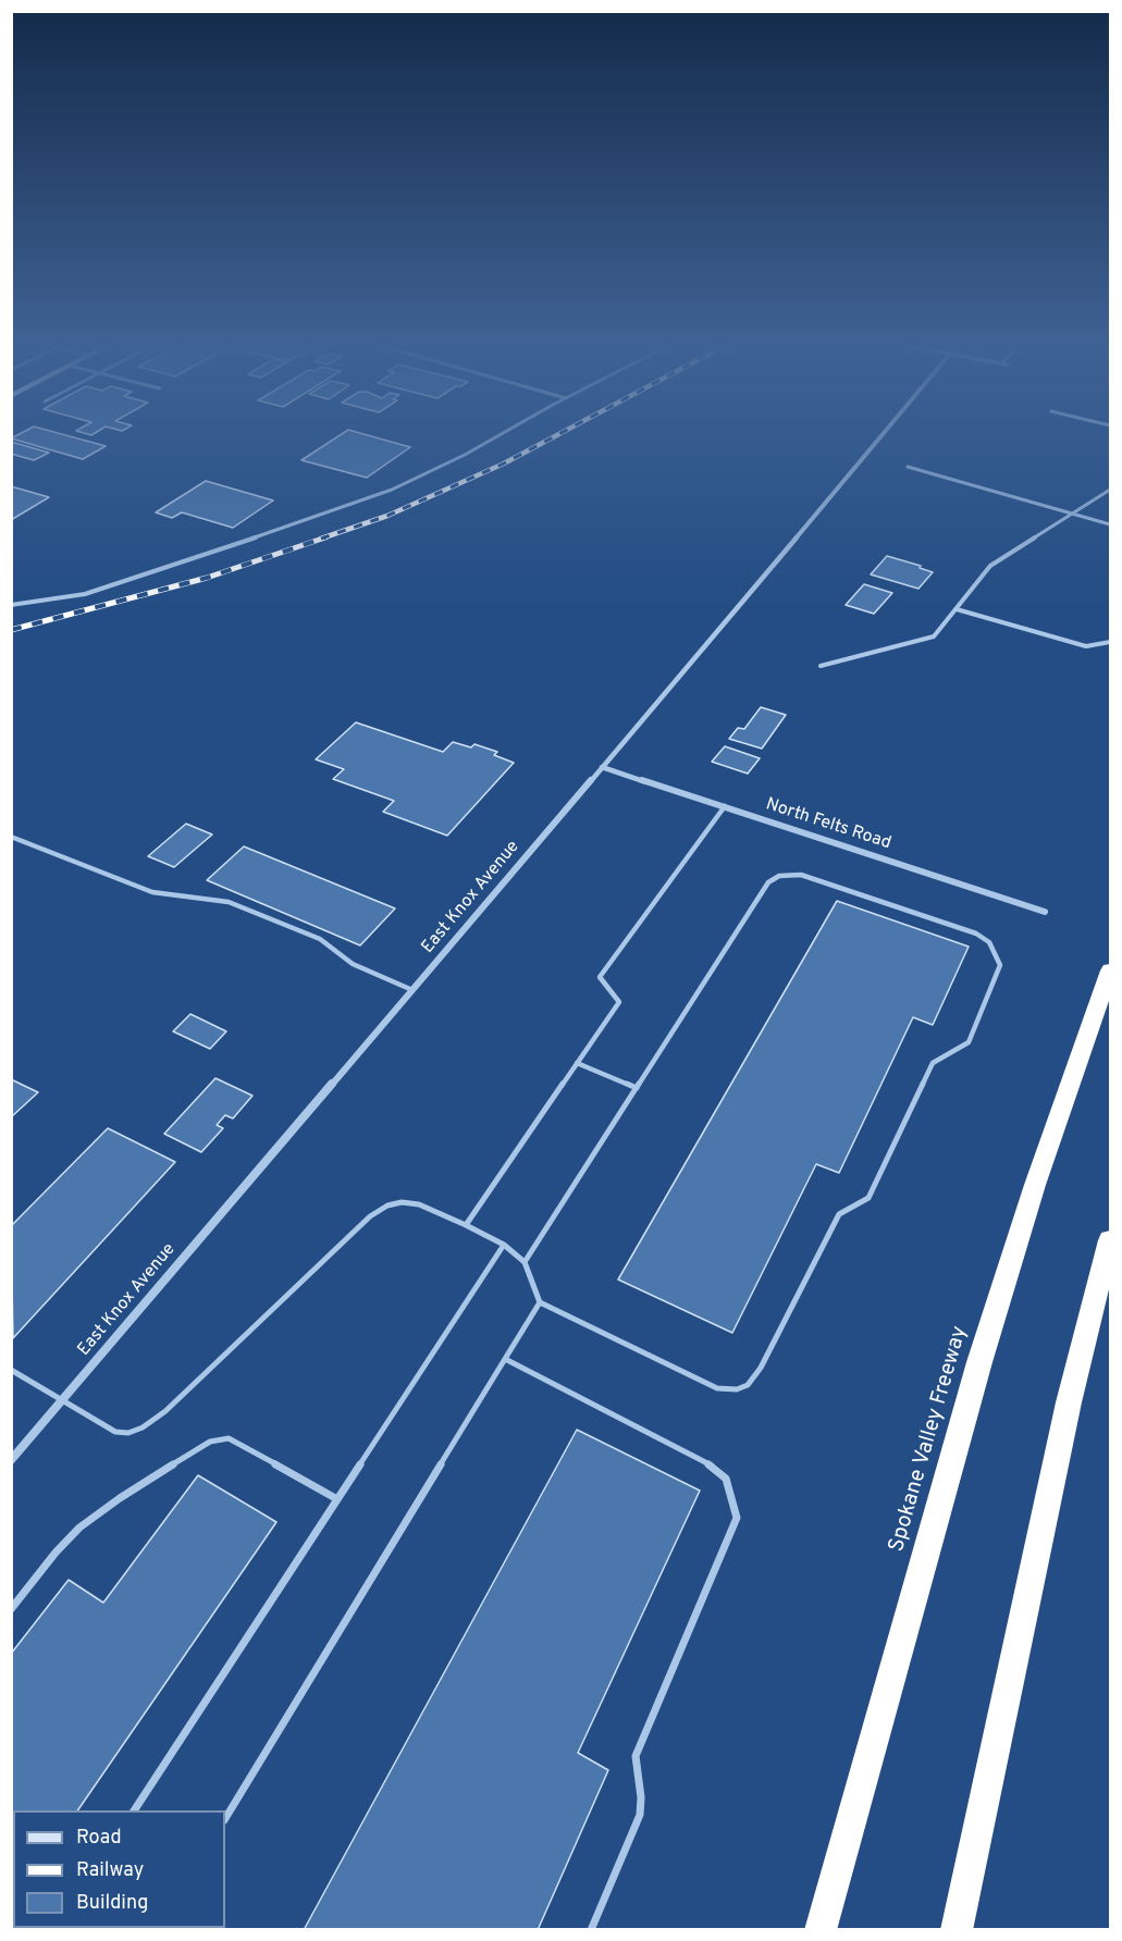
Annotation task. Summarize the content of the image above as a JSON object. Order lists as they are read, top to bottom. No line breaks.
{"streets":{"highway":["Spokane Valley Freeway"],"street":["North Felts Road","East Knox Avenue"]},"crossings":[["North Felts Road","East Knox Avenue"]],"legend":["Road","Railway","Building"]}
